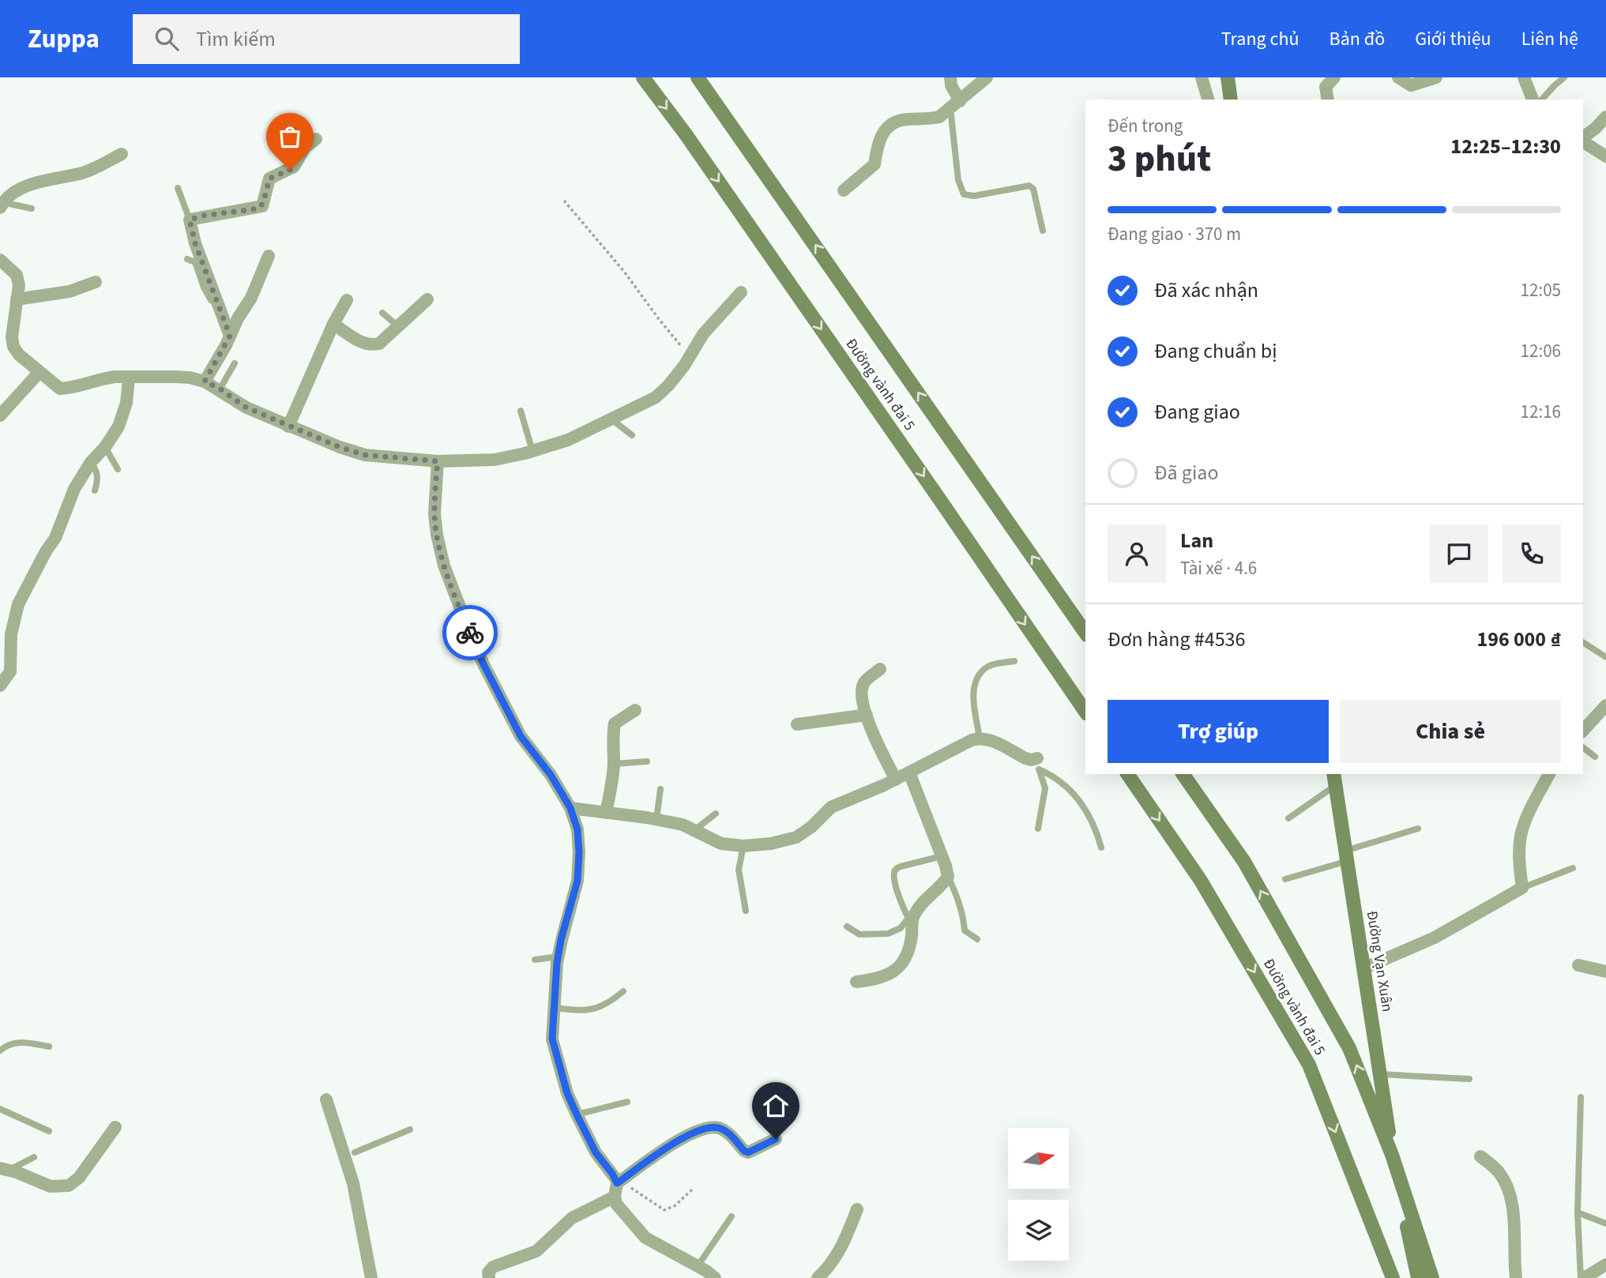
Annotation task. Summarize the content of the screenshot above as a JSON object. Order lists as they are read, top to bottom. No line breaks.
{"streets":{"main road":["Đường vành đai 5","Đường Vạn Xuân"]},"crossings":[["Đường vành đai 5","Đường Vạn Xuân"]],"north":"right","page":{"header":"Zuppa","search":"Tìm kiếm","nav":["Trang chủ","Bản đồ","Giới thiệu","Liên hệ"],"heading":["3 phút","Đến trong","12:25–12:30"],"panel":["Lan","Tài xế · 4.6","Đơn hàng #4536","196 000 ₫"],"bar":"Đang giao · 370 m","list":[["Đã xác nhận","12:05"],["Đang chuẩn bị","12:06"],["Đang giao","12:16"],"Đã giao"],"buttons":["Trợ giúp","Chia sẻ"]}}
